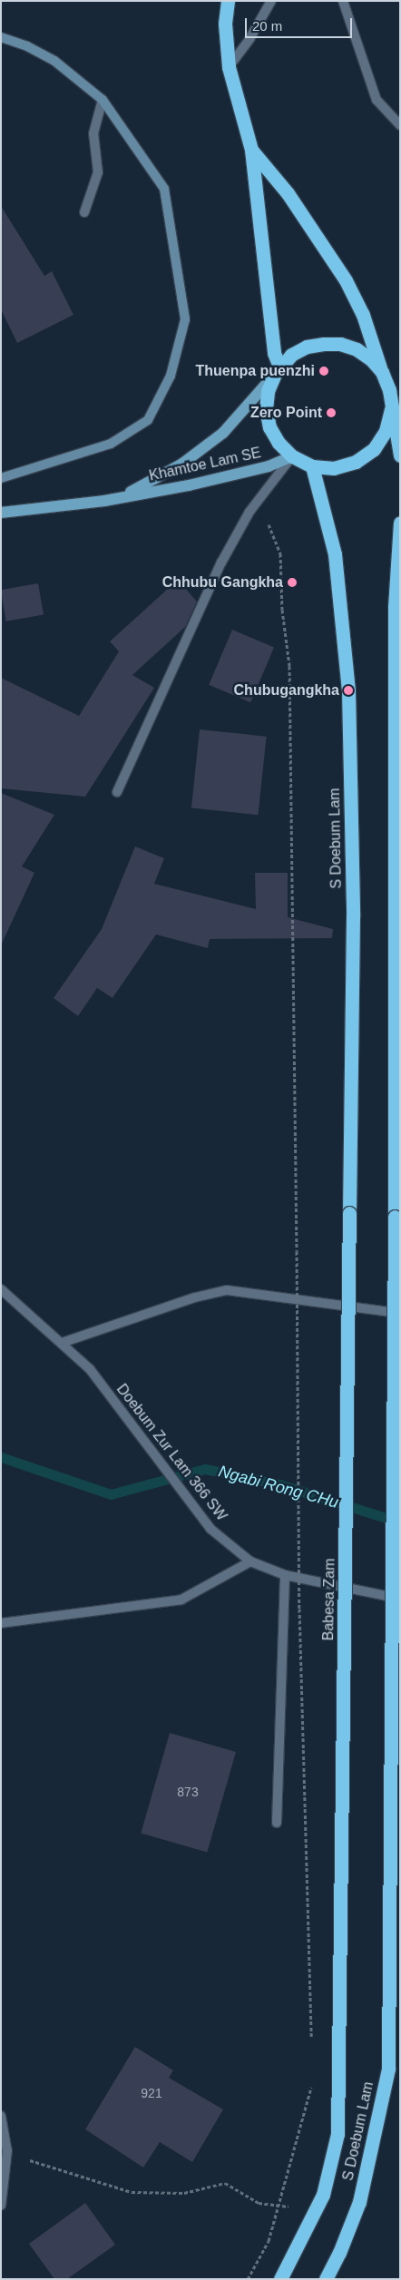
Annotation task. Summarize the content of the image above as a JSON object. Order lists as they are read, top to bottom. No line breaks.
{"streets":{"highway":["S Doebum Lam","Babesa Zam"],"main road":["Khamtoe Lam SE"],"street":["Doebum Zur Lam 366 SW"]},"crossings":[["Khamtoe Lam SE","S Doebum Lam"],["S Doebum Lam","Babesa Zam"]],"water":["Ngabi Rong CHu"],"places":["Thuenpa puenzhi","Zero Point","Chhubu Gangkha","Chubugangkha"],"house_numbers":["873","921"],"scale_bar":"20 m"}
